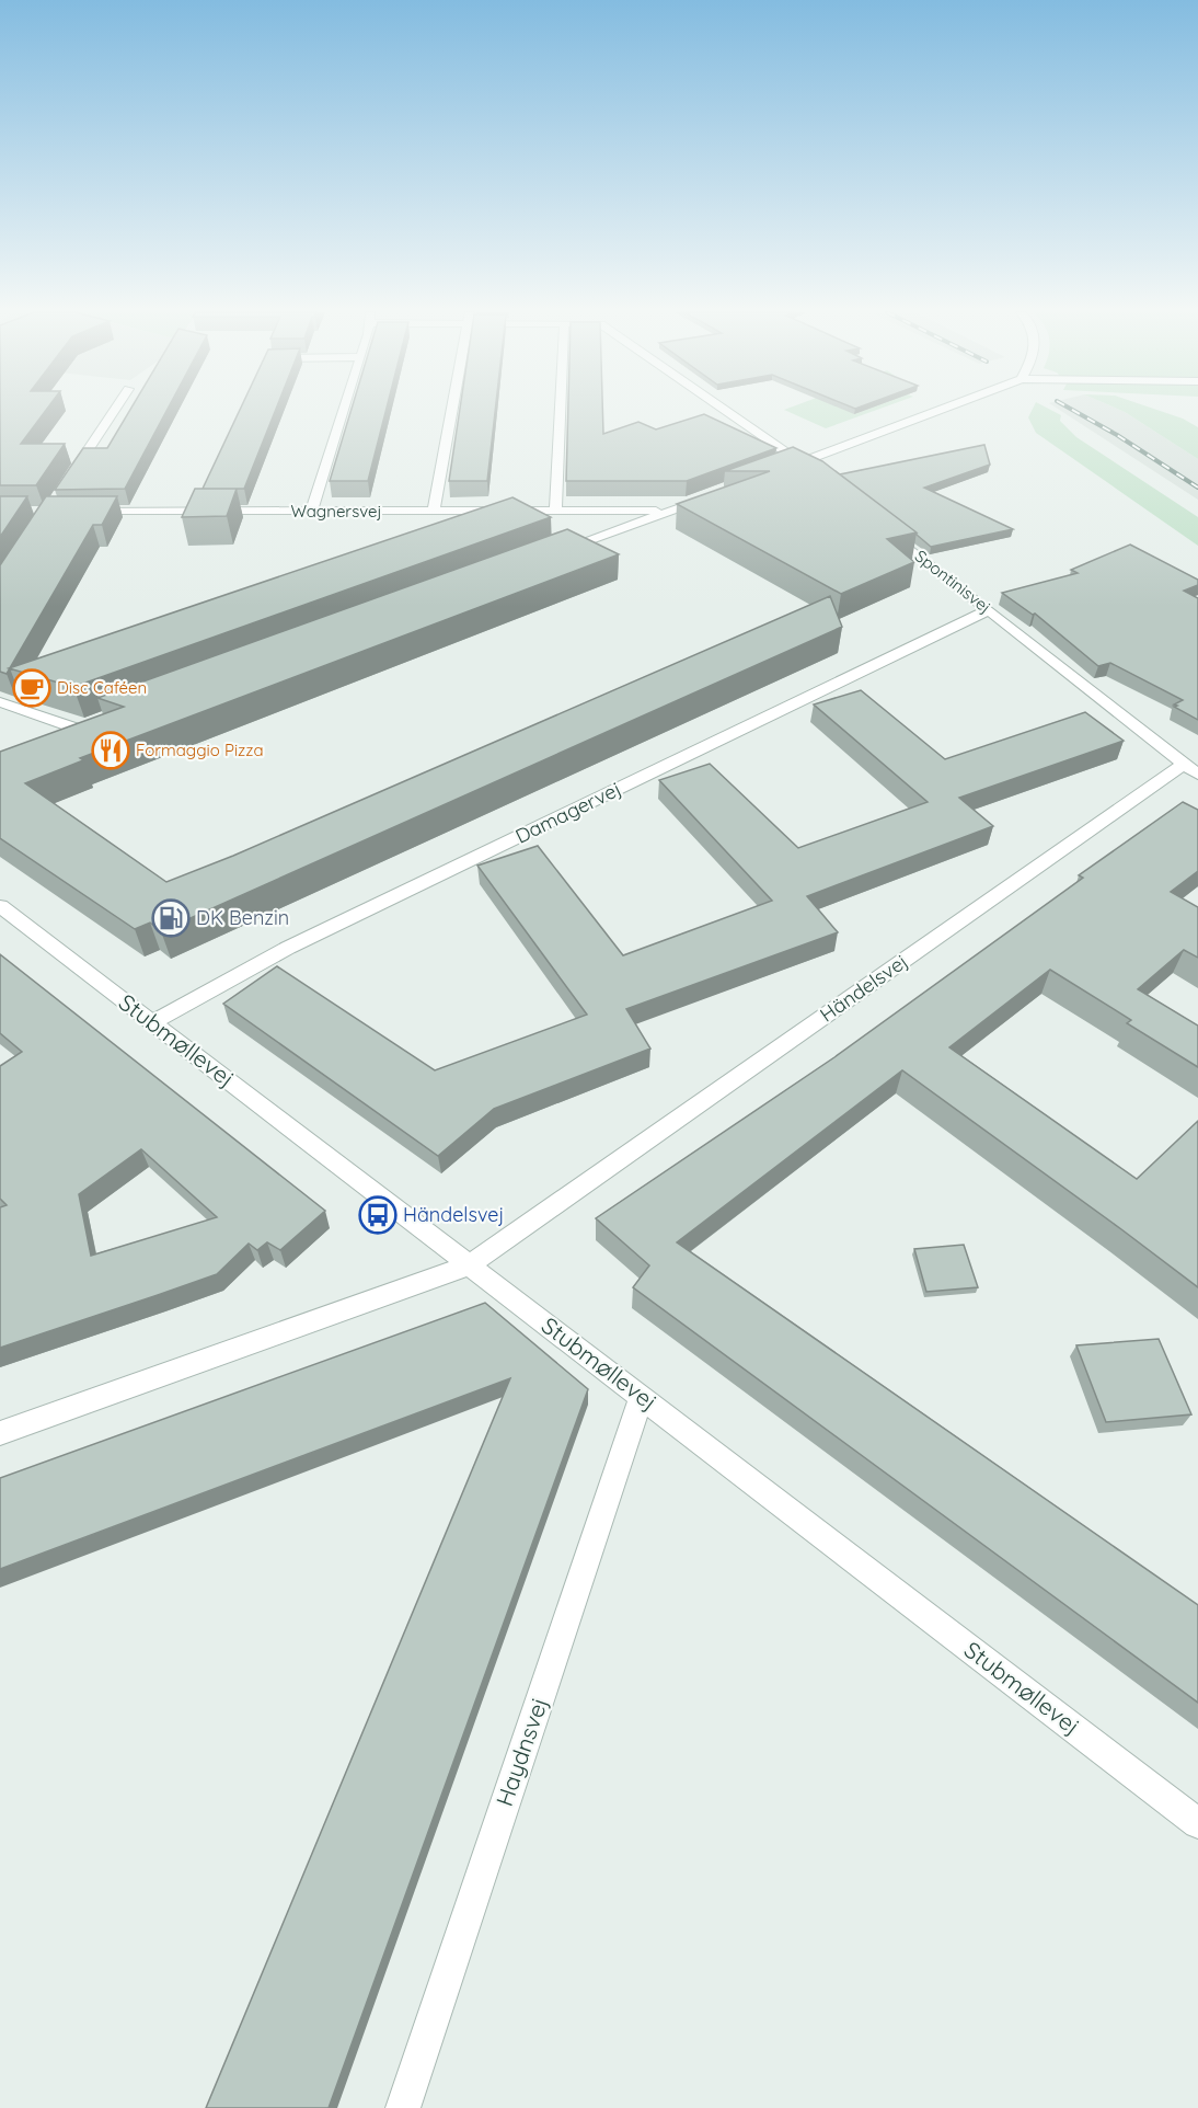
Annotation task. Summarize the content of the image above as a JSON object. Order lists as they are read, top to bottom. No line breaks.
{"streets":{"street":["Wagnersvej","Spontinisvej","Damagervej","Händelsvej","Stubmøllevej","Haydnsvej"]},"crossings":[["Spontinisvej","Damagervej"],["Spontinisvej","Händelsvej"],["Damagervej","Stubmøllevej"],["Händelsvej","Stubmøllevej"],["Stubmøllevej","Haydnsvej"]],"places":{"cafe":["Disc Caféen"],"restaurant":["Formaggio Pizza"],"fuel station":["DK Benzin"],"bus stop":["Händelsvej"]}}
